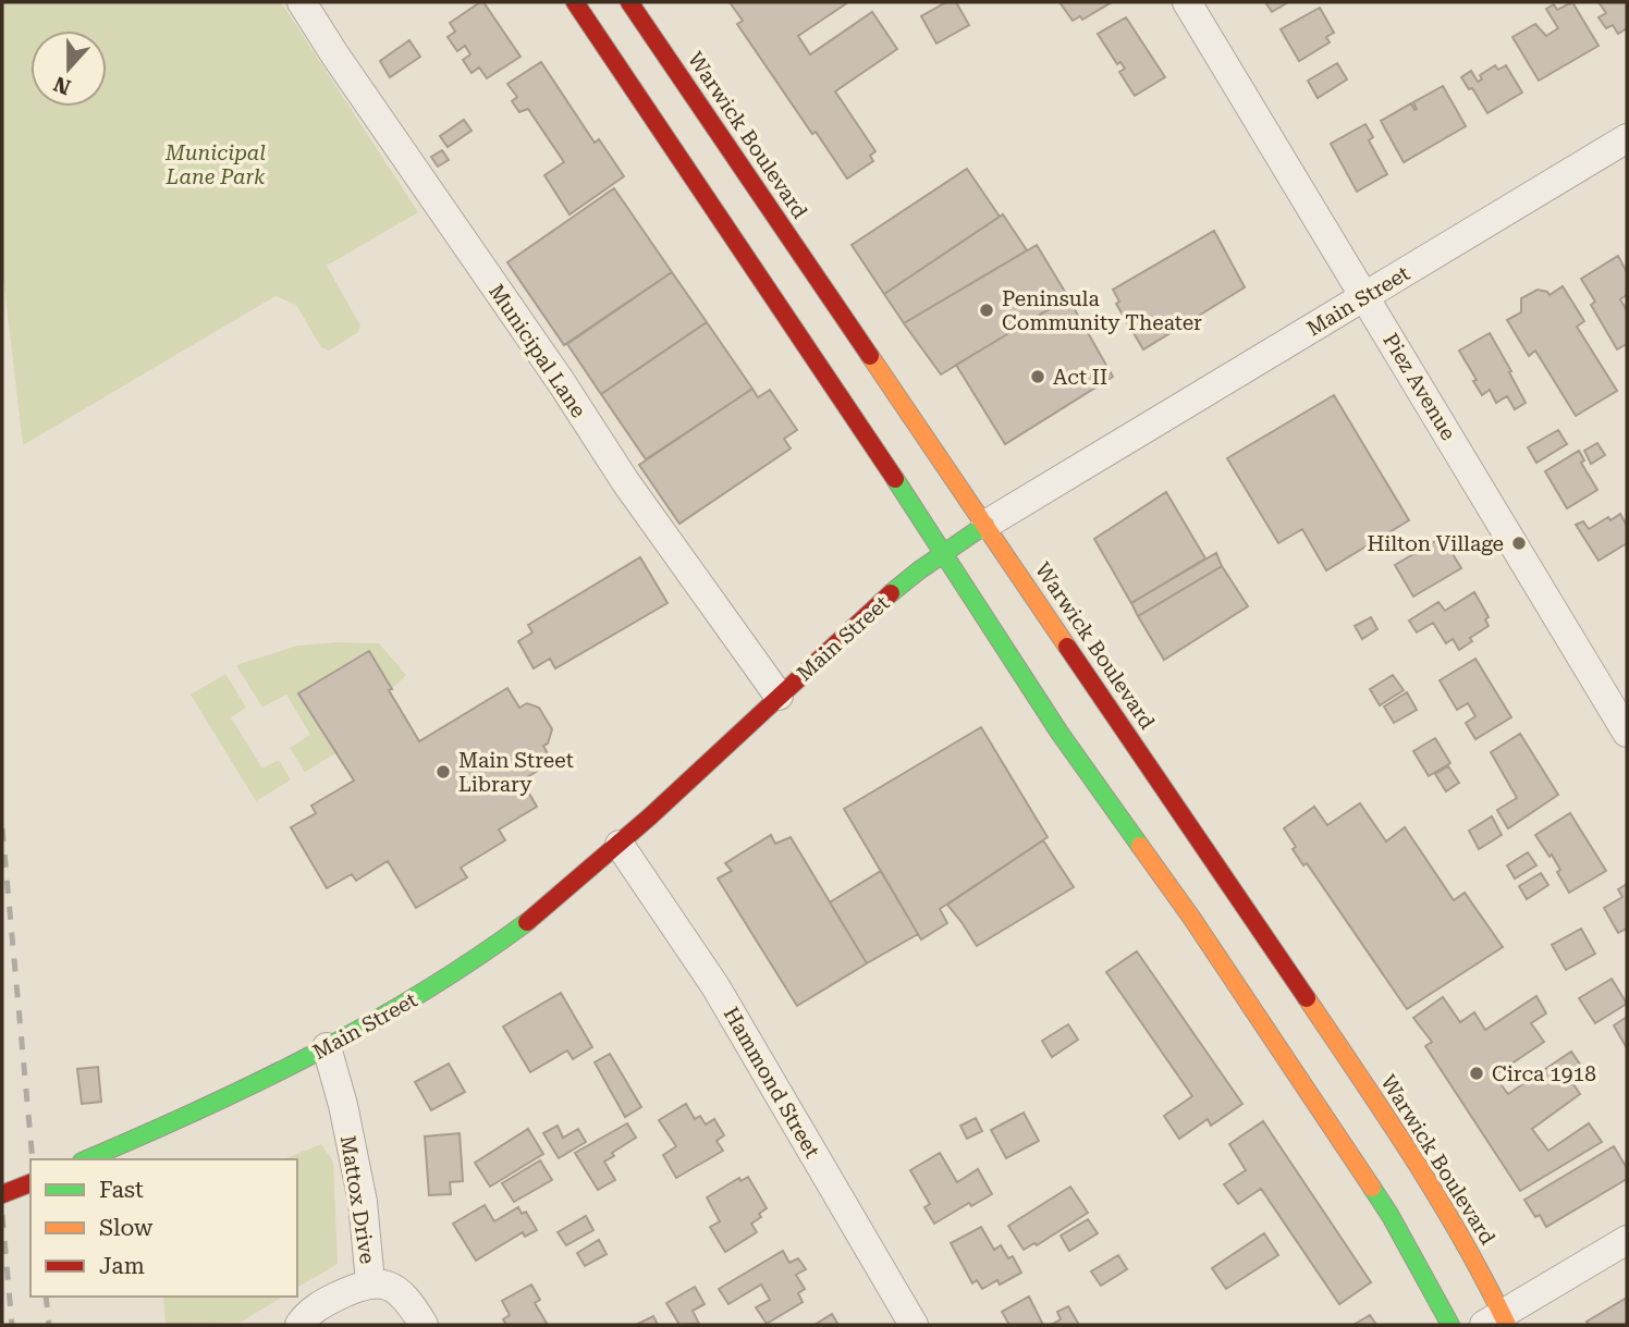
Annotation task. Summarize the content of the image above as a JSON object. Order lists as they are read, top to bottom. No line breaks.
{"streets":{"main road":["Warwick Boulevard","Main Street"],"street":["Municipal Lane","Piez Avenue","Hammond Street","Mattox Drive"]},"crossings":[["Warwick Boulevard","Main Street"],["Main Street","Municipal Lane"],["Main Street","Piez Avenue"],["Main Street","Hammond Street"],["Main Street","Mattox Drive"]],"parks":["Municipal Lane Park"],"places":["Peninsula Community Theater","Act II","Hilton Village","Main Street Library","Circa 1918"],"legend":["Fast","Slow","Jam"],"north":"bottom"}
